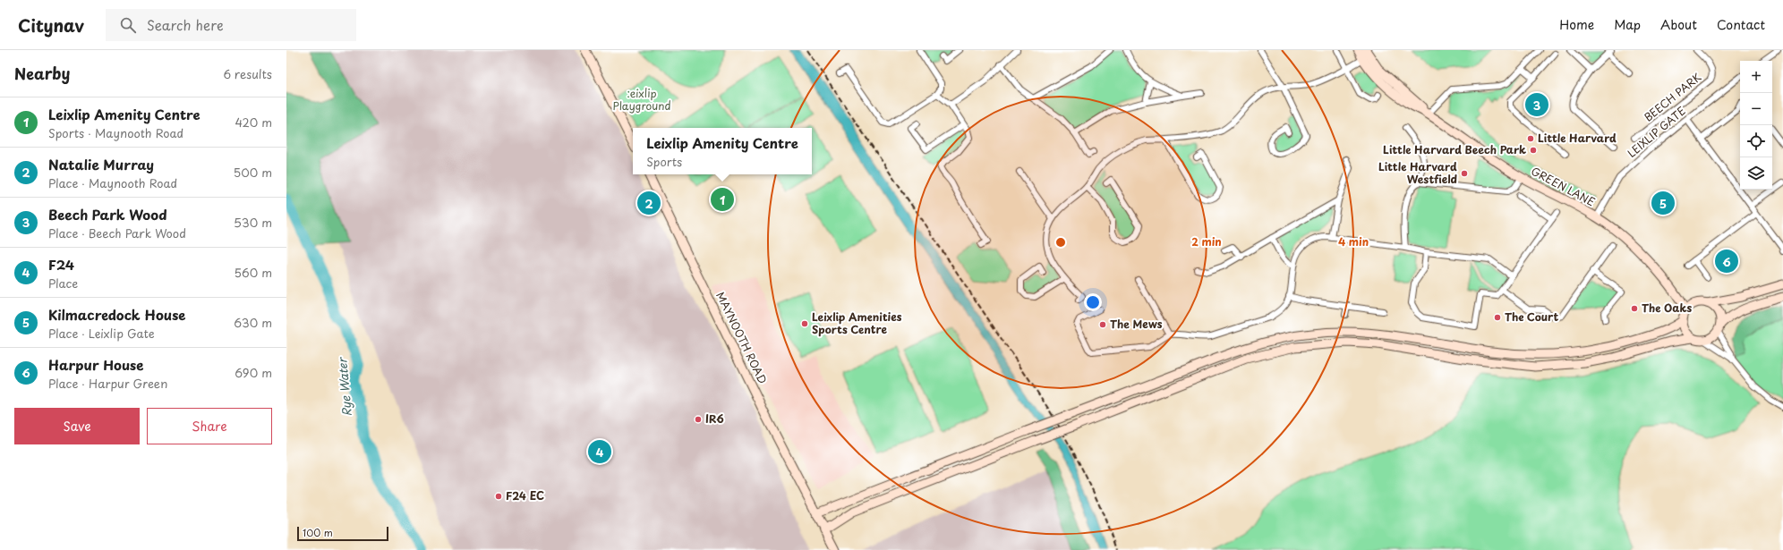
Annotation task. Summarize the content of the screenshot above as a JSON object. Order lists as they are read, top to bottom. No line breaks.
{"streets":{"main road":["GREEN LANE","MAYNOOTH ROAD"],"street":["BEECH PARK","LEIXLIP GATE"]},"crossings":[["LEIXLIP GATE","GREEN LANE"]],"water":["Rye Water"],"parks":[":eixlip Playground"],"places":["Little Harvard","Little Harvard Beech Park","Little Harvard Westfield","The Oaks","The Court","Leixlip Amenities Sports Centre","The Mews","IR6","F24 EC"],"scale_bar":"100 m","page":{"header":"Citynav","search":"Search here","nav":["Home","Map","About","Contact"],"heading":["Nearby","6 results"],"map_buttons":["+","−"],"pins":["3","1","2","5","6","4"],"list":[{"mark":"1","name":"Leixlip Amenity Centre","note":"Sports · Maynooth Road","value":"420 m"},{"mark":"2","name":"Natalie Murray","note":"Place · Maynooth Road","value":"500 m"},{"mark":"3","name":"Beech Park Wood","note":"Place · Beech Park Wood","value":"530 m"},{"mark":"4","name":"F24","note":"Place","value":"560 m"},{"mark":"5","name":"Kilmacredock House","note":"Place · Leixlip Gate","value":"630 m"},{"mark":"6","name":"Harpur House","note":"Place · Harpur Green","value":"690 m"}],"popup":["Leixlip Amenity Centre","Sports"],"buttons":["Save","Share"],"scale":"100 m"},"rings":["2 min","4 min"]}
